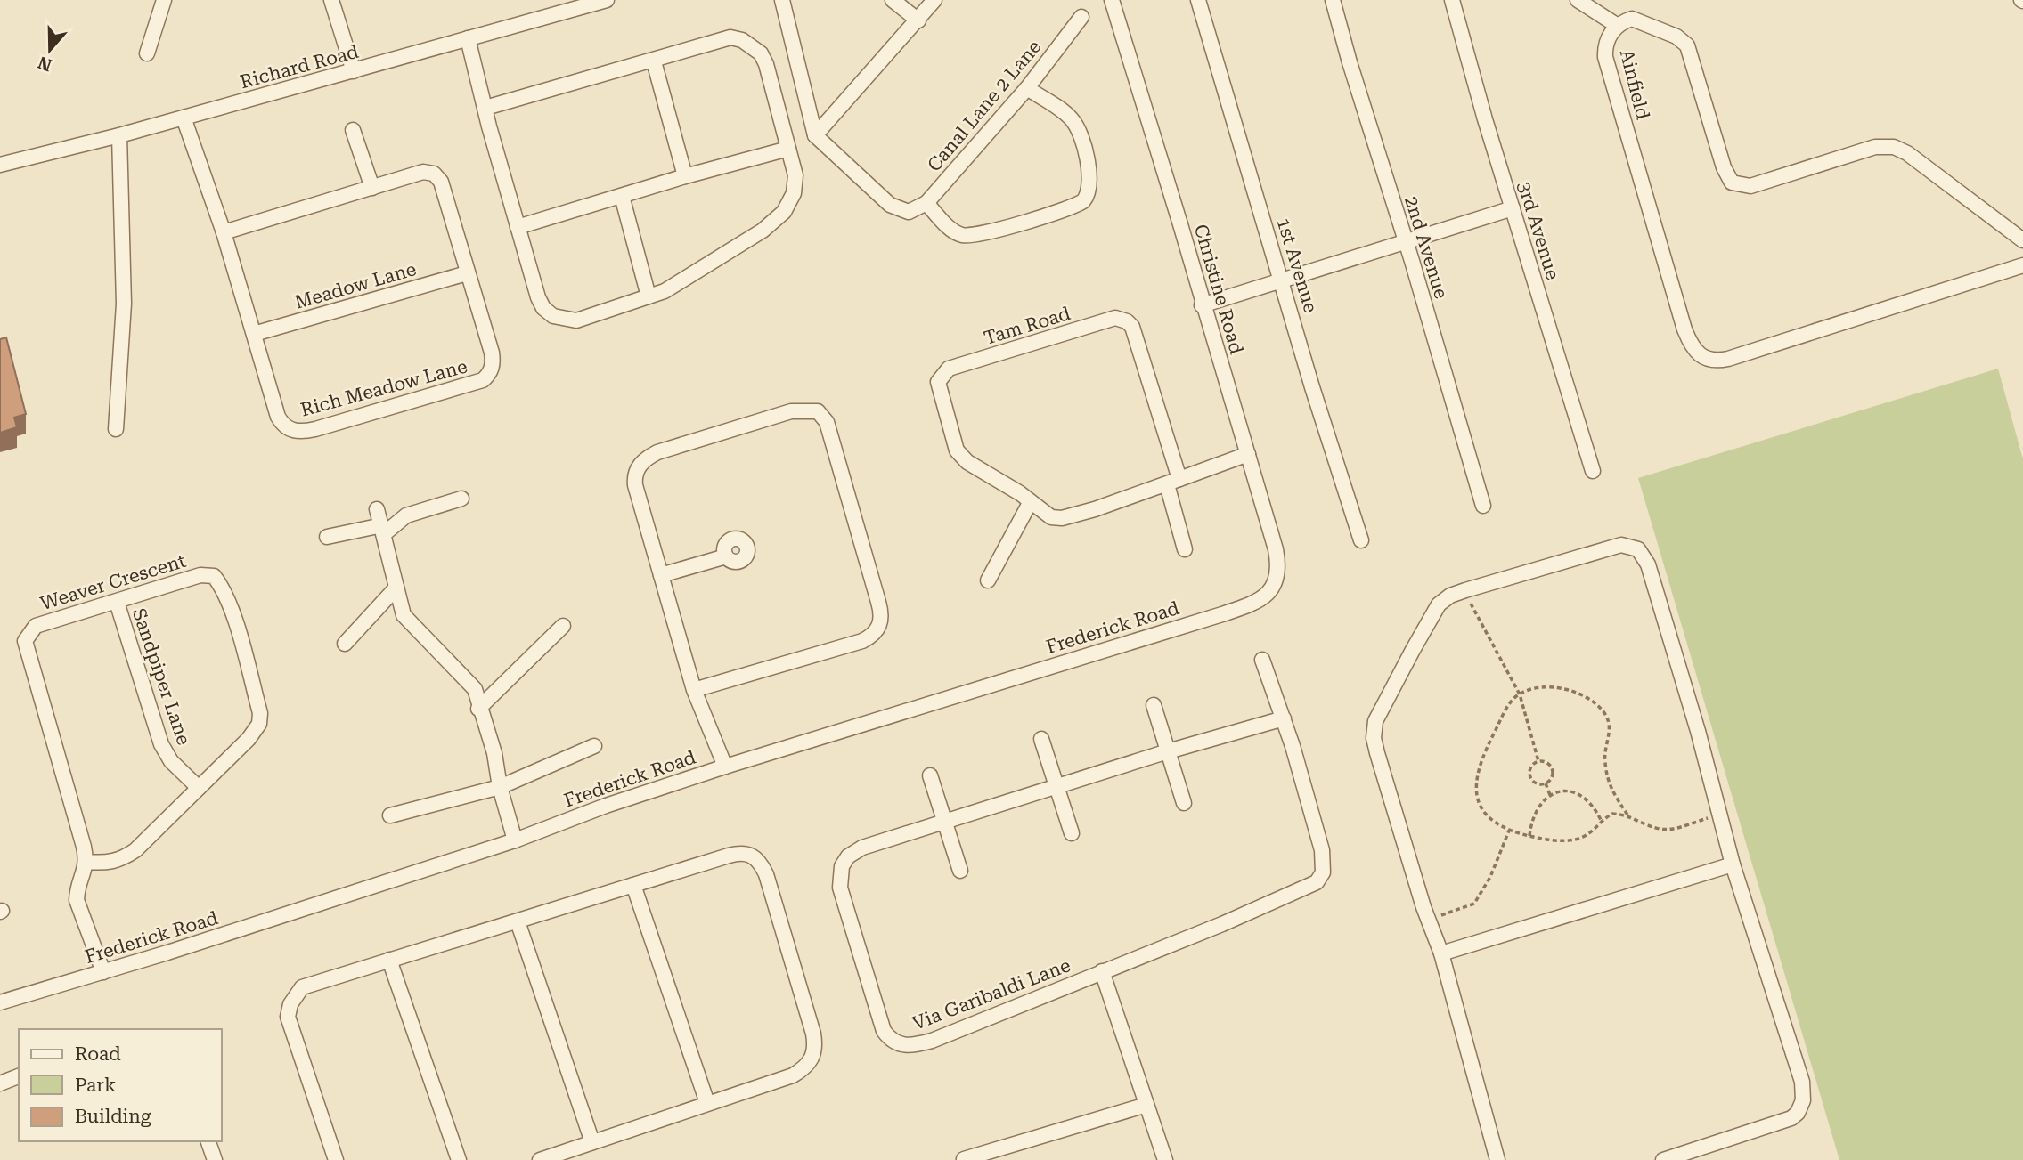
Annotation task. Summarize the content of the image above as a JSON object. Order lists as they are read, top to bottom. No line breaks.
{"streets":{"street":["Richard Road","Ainfield","Canal Lane 2 Lane","3rd Avenue","2nd Avenue","1st Avenue","Meadow Lane","Christine Road","Tam Road","Rich Meadow Lane","Weaver Crescent","Frederick Road","Sandpiper Lane","Via Garibaldi Lane"]},"crossings":[["Richard Road","Rich Meadow Lane"],["Meadow Lane","Rich Meadow Lane"],["Christine Road","Tam Road"],["Christine Road","Frederick Road"],["Weaver Crescent","Sandpiper Lane"]],"legend":["Road","Park","Building"],"north":"bottom"}
